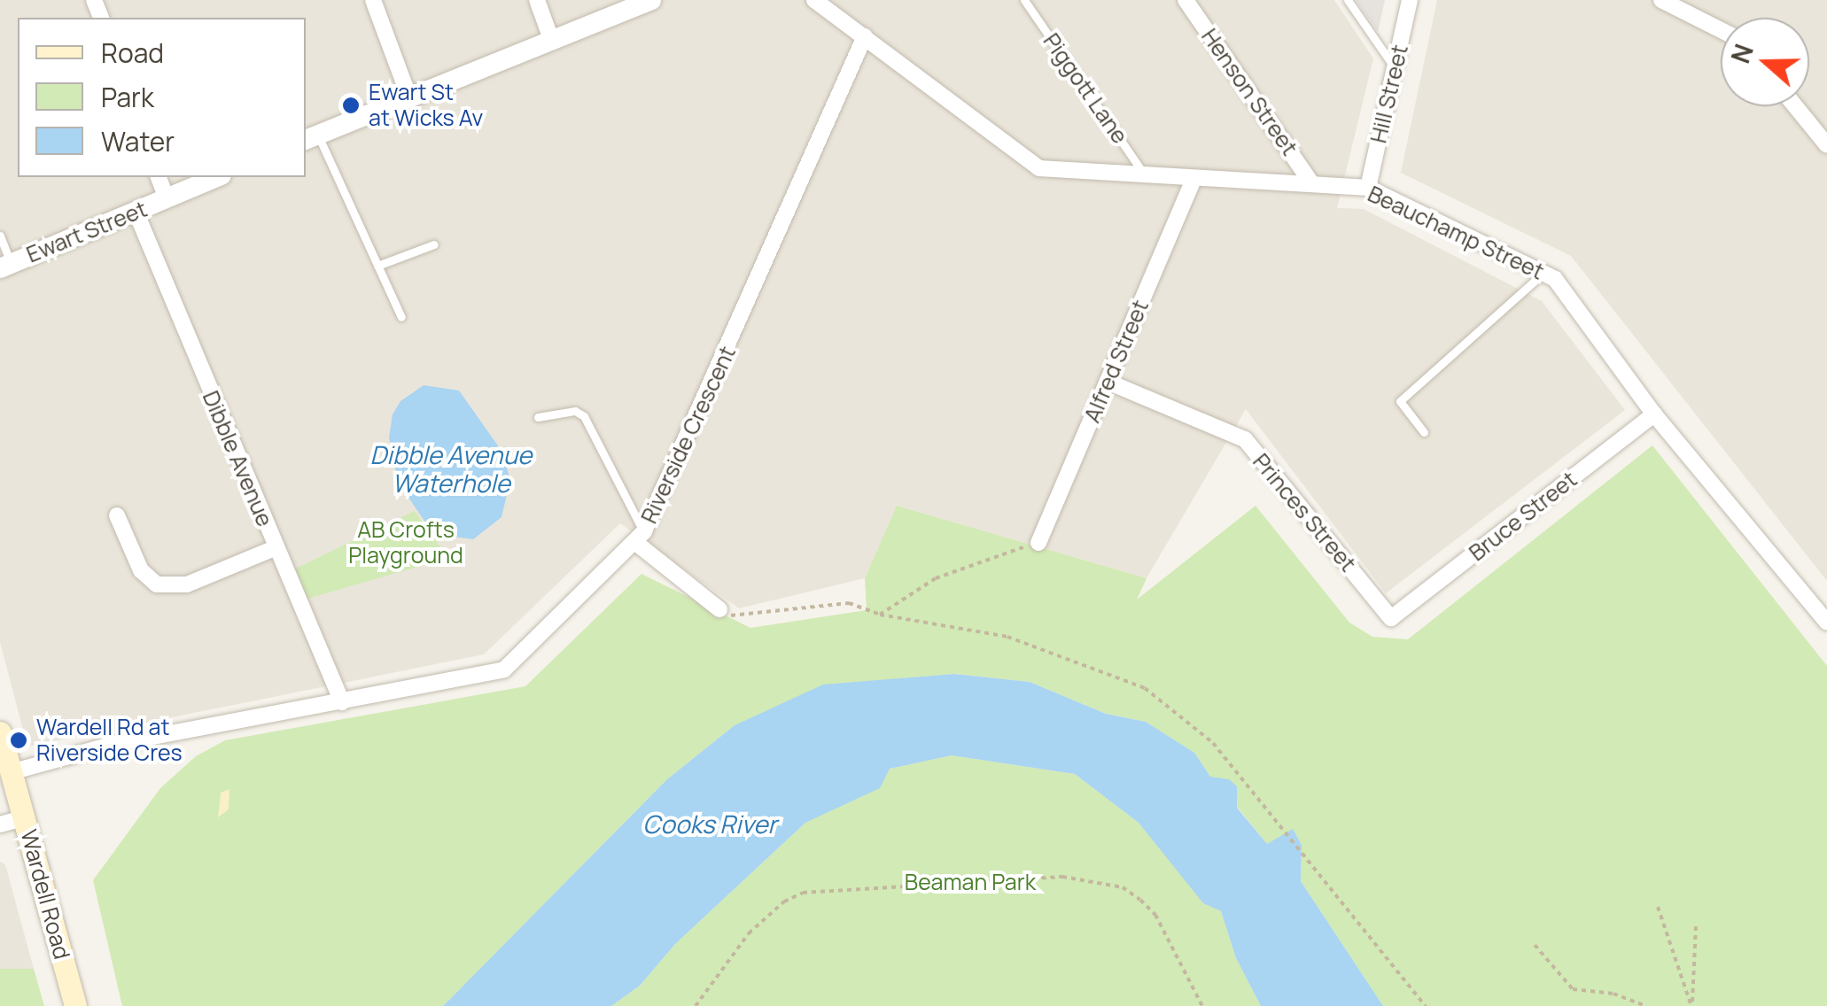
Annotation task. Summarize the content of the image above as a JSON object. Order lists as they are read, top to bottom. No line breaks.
{"streets":{"main road":["Wardell Road"],"street":["Henson Street","Hill Street","Ewart Street","Beauchamp Street","Alfred Street","Riverside Crescent","Dibble Avenue","Princes Street","Bruce Street"],"lane":["Piggott Lane"]},"crossings":[["Piggott Lane","Beauchamp Street"],["Henson Street","Beauchamp Street"],["Hill Street","Beauchamp Street"],["Ewart Street","Dibble Avenue"],["Beauchamp Street","Alfred Street"],["Beauchamp Street","Riverside Crescent"],["Beauchamp Street","Bruce Street"],["Alfred Street","Princes Street"],["Riverside Crescent","Dibble Avenue"],["Riverside Crescent","Wardell Road"],["Princes Street","Bruce Street"]],"water":["Dibble Avenue Waterhole","Cooks River"],"parks":["AB Crofts Playground","Beaman Park"],"places":["Ewart St at Wicks Av","Wardell Rd at Riverside Cres"],"legend":["Road","Park","Water"],"north":"left"}
